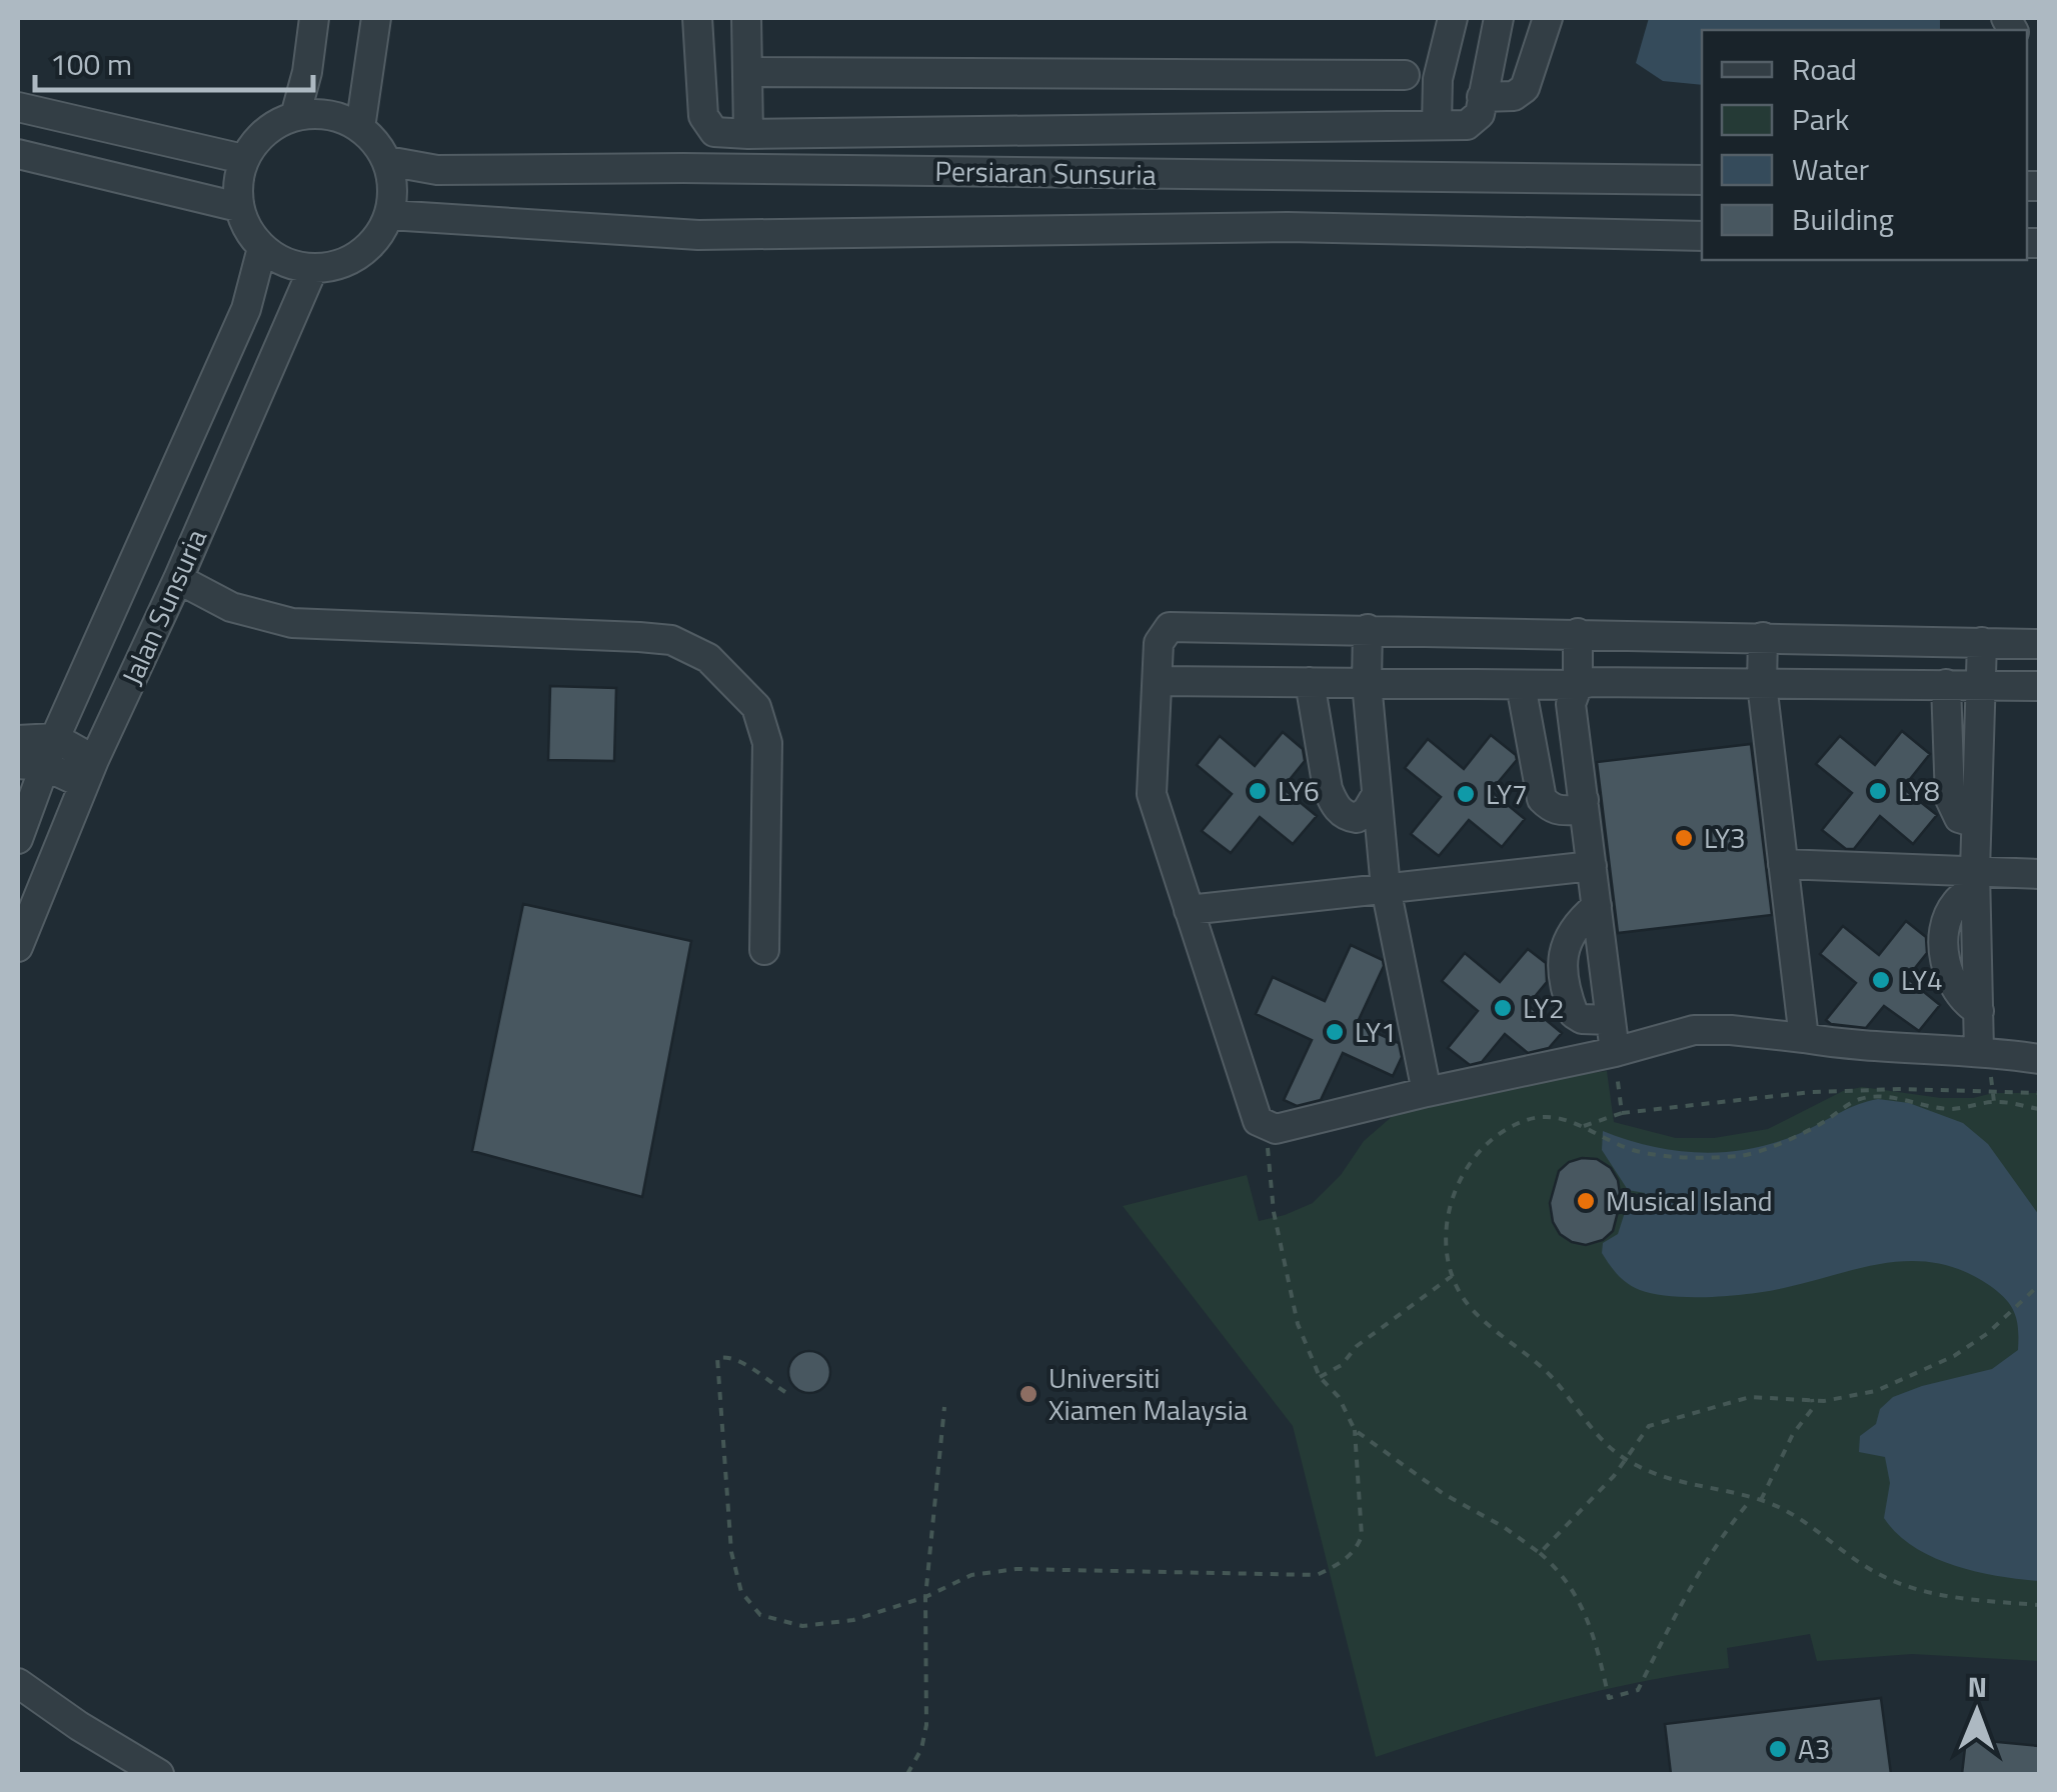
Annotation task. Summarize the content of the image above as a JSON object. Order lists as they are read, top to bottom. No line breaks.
{"streets":{"street":["Persiaran Sunsuria","Jalan Sunsuria"]},"crossings":[["Persiaran Sunsuria","Jalan Sunsuria"]],"places":["LY6","LY8","LY7","LY3","LY4","LY2","LY1","Musical Island","Universiti Xiamen Malaysia","A3"],"legend":["Road","Park","Water","Building"],"scale_bar":"100 m","north":"top"}
